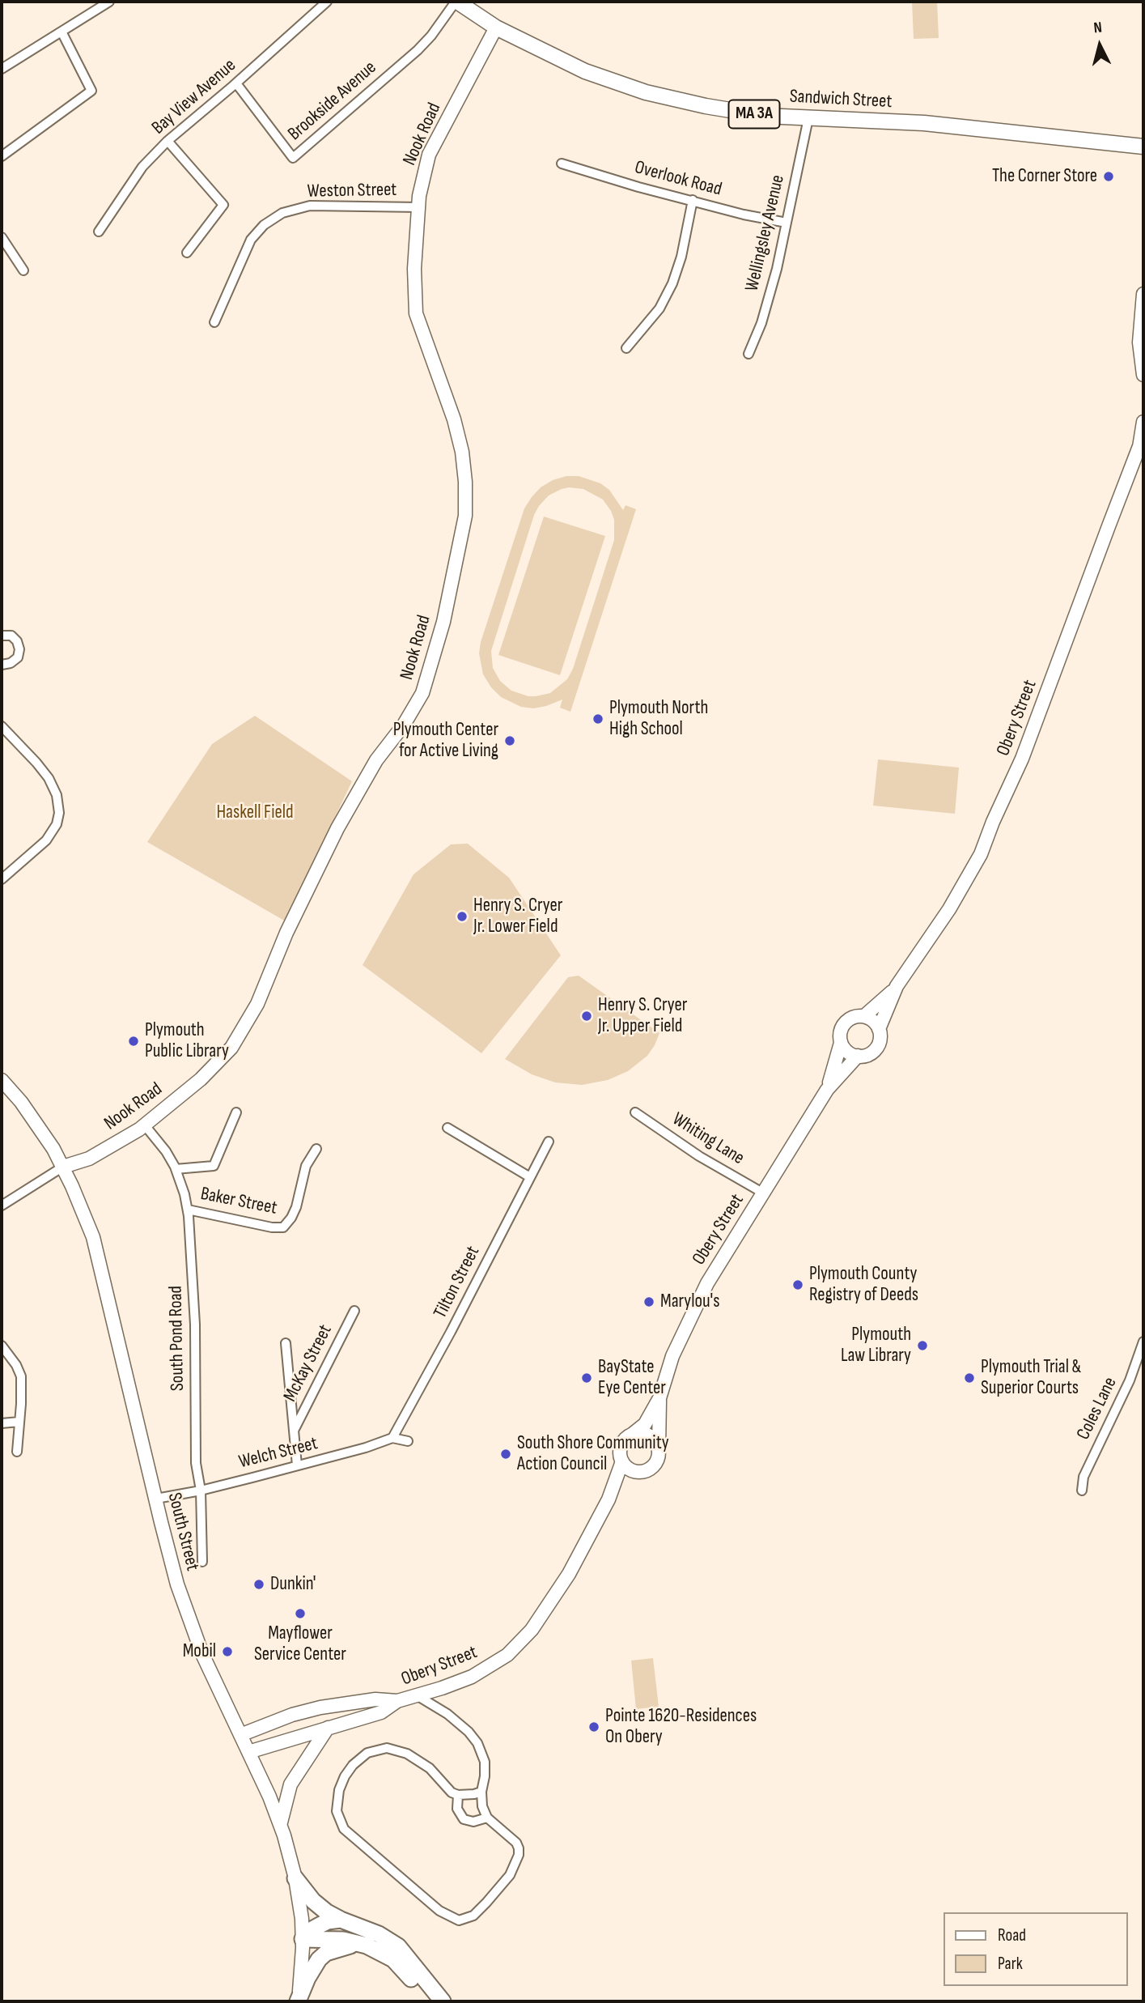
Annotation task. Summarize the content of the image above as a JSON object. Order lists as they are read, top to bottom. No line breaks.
{"streets":{"main road":["Sandwich Street","MA 3A","Nook Road","Obery Street","South Street"],"street":["Bay View Avenue","Brookside Avenue","Overlook Road","Weston Street","Wellingsley Avenue","Whiting Lane","Baker Street","Tilton Street","South Pond Road","McKay Street","Coles Lane","Welch Street"]},"crossings":[["Bay View Avenue","Brookside Avenue"],["Sandwich Street","Brookside Avenue"],["Sandwich Street","Nook Road"],["Sandwich Street","Wellingsley Avenue"],["Nook Road","Weston Street"],["Nook Road","South Pond Road"],["Nook Road","South Street"],["Overlook Road","Wellingsley Avenue"],["Obery Street","Whiting Lane"],["Obery Street","South Street"],["Baker Street","South Pond Road"],["Tilton Street","Welch Street"],["South Pond Road","Welch Street"],["Welch Street","South Street"]],"parks":["Haskell Field"],"places":["The Corner Store","Plymouth North High School","Plymouth Center for Active Living","Henry S. Cryer Jr. Lower Field","Henry S. Cryer Jr. Upper Field","Plymouth Public Library","Plymouth County Registry of Deeds","Marylou's","Plymouth Law Library","BayState Eye Center","Plymouth Trial & Superior Courts","South Shore Community Action Council","Dunkin'","Mayflower Service Center","Mobil","Pointe 1620-Residences On Obery"],"legend":["Road","Park"],"north":"top"}
